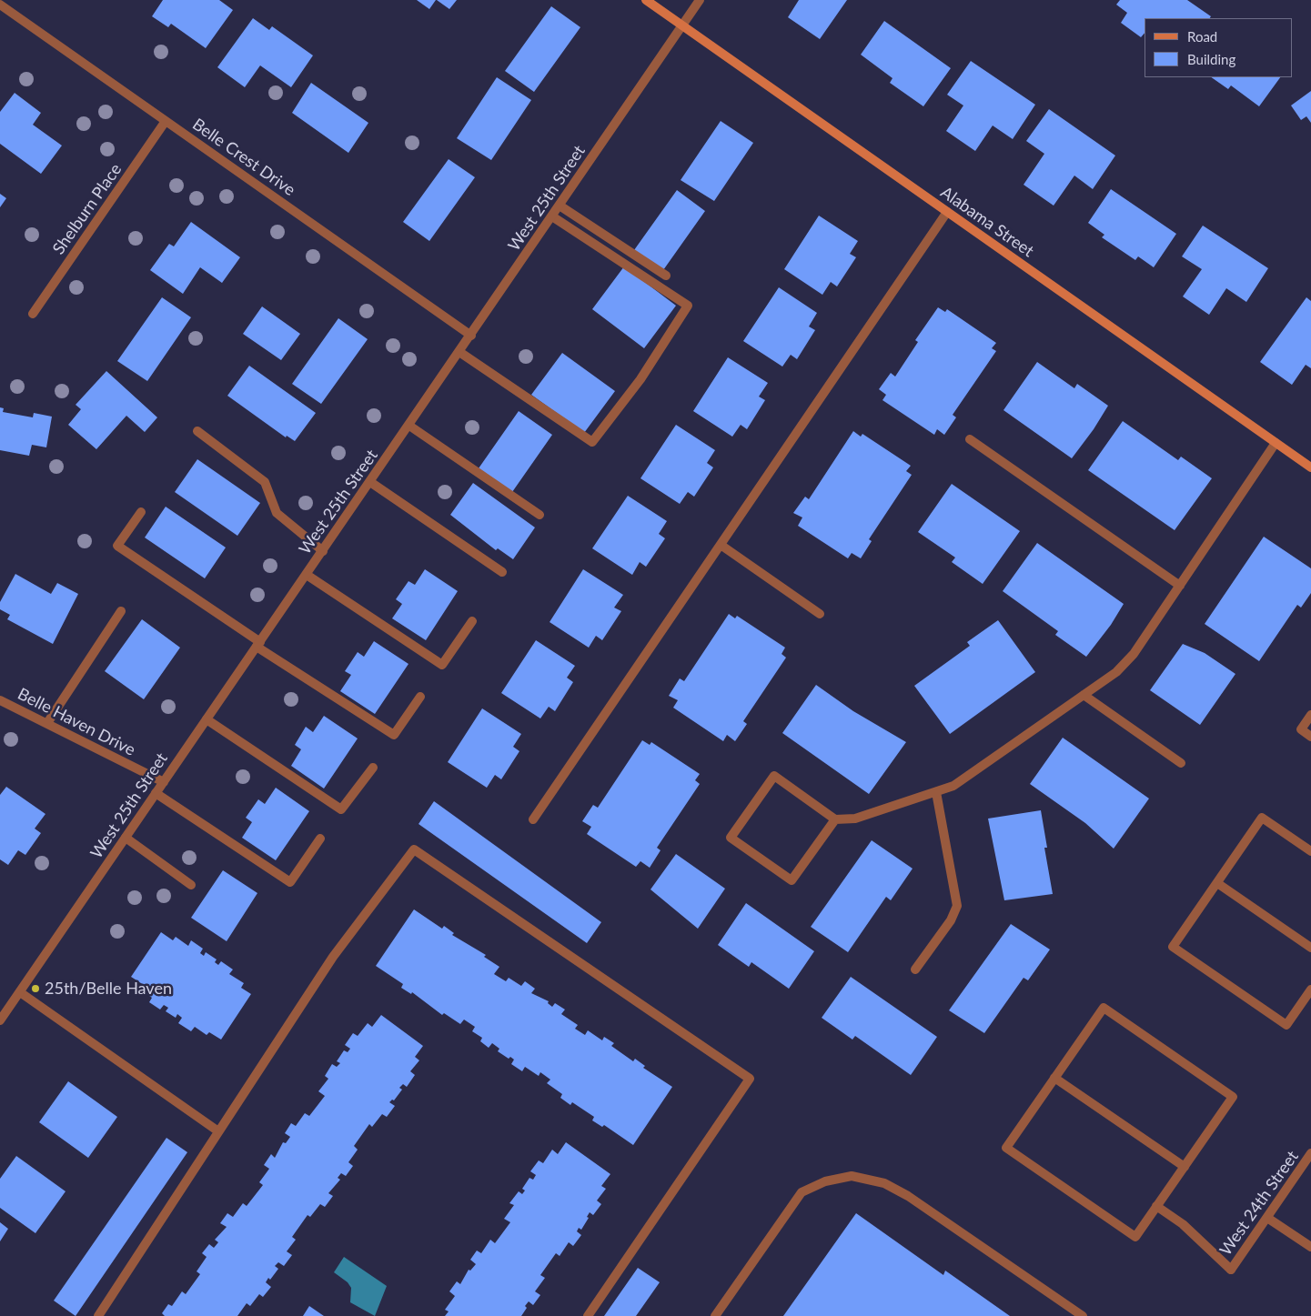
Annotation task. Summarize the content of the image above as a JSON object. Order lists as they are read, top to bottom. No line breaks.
{"streets":{"street":["Belle Crest Drive","West 25th Street","Shelburn Place","Alabama Street","Belle Haven Drive","West 24th Street"]},"crossings":[["Belle Crest Drive","West 25th Street"],["Belle Crest Drive","Shelburn Place"],["West 25th Street","Alabama Street"],["West 25th Street","Belle Haven Drive"]],"places":["25th/Belle Haven"],"legend":["Road","Building"]}
